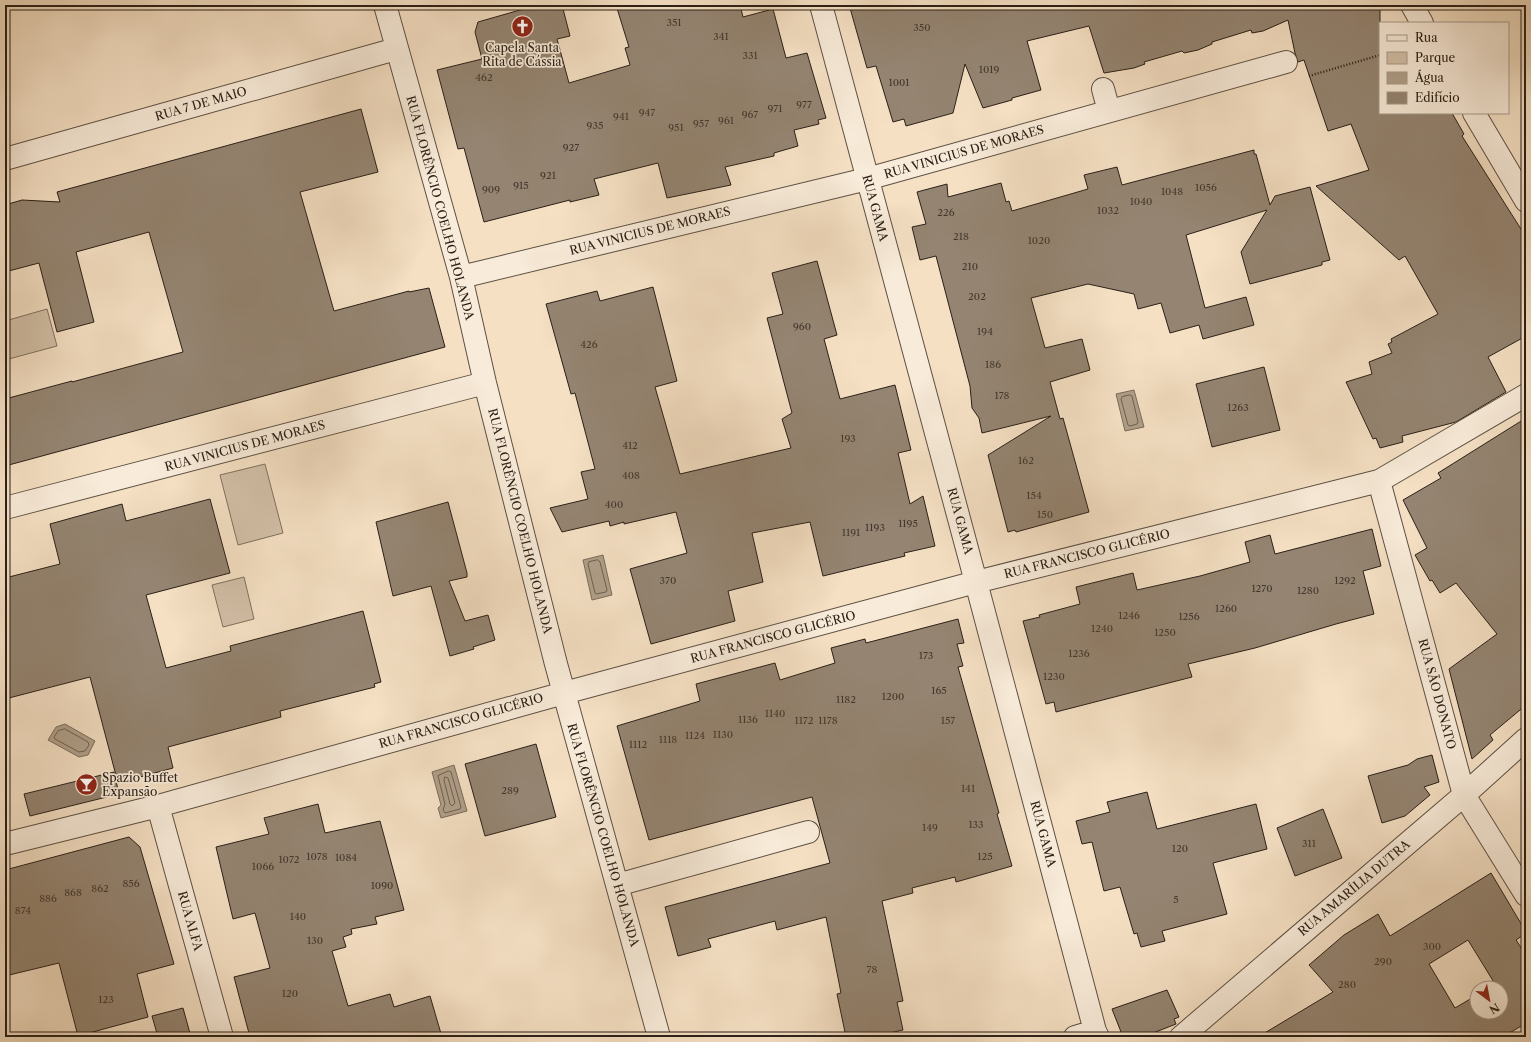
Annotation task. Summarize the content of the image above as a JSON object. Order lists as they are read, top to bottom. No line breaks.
{"streets":{"street":["RUA 7 DE MAIO","RUA VINICIUS DE MORAES","RUA FLORÊNCIO COELHO HOLANDA","RUA GAMA","RUA FRANCISCO GLICÉRIO","RUA SÃO DONATO","RUA AMARÍLIA DUTRA","RUA ALFA"]},"crossings":[["RUA 7 DE MAIO","RUA FLORÊNCIO COELHO HOLANDA"],["RUA VINICIUS DE MORAES","RUA FLORÊNCIO COELHO HOLANDA"],["RUA VINICIUS DE MORAES","RUA GAMA"],["RUA FLORÊNCIO COELHO HOLANDA","RUA FRANCISCO GLICÉRIO"],["RUA GAMA","RUA FRANCISCO GLICÉRIO"],["RUA FRANCISCO GLICÉRIO","RUA SÃO DONATO"],["RUA FRANCISCO GLICÉRIO","RUA ALFA"],["RUA SÃO DONATO","RUA AMARÍLIA DUTRA"]],"places":{"church":["Capela Santa Rita de Cássia"],"bar":["Spazio Buffet Expansão"]},"house_numbers":["351","350","341","331","1019","462","1001","977","971","947","967","941","961","957","935","951","927","921","915","1056","909","1048","1040","1032","226","218","1020","210","202","960","194","426","186","178","1263","193","412","162","408","154","400","150","1195","1193","1191","370","1292","1270","1280","1260","1246","1256","1240","1250","1236","173","1230","165","1200","1182","1140","1136","1172","1178","157","1130","1124","1118","1112","141","289","133","149","311","120","1078","125","1084","1072","1066","856","1090","862","868","886","5","874","140","130","300","290","78","280","120","123"],"legend":["Rua","Parque","Água","Edifício"],"north":"bottom right"}
